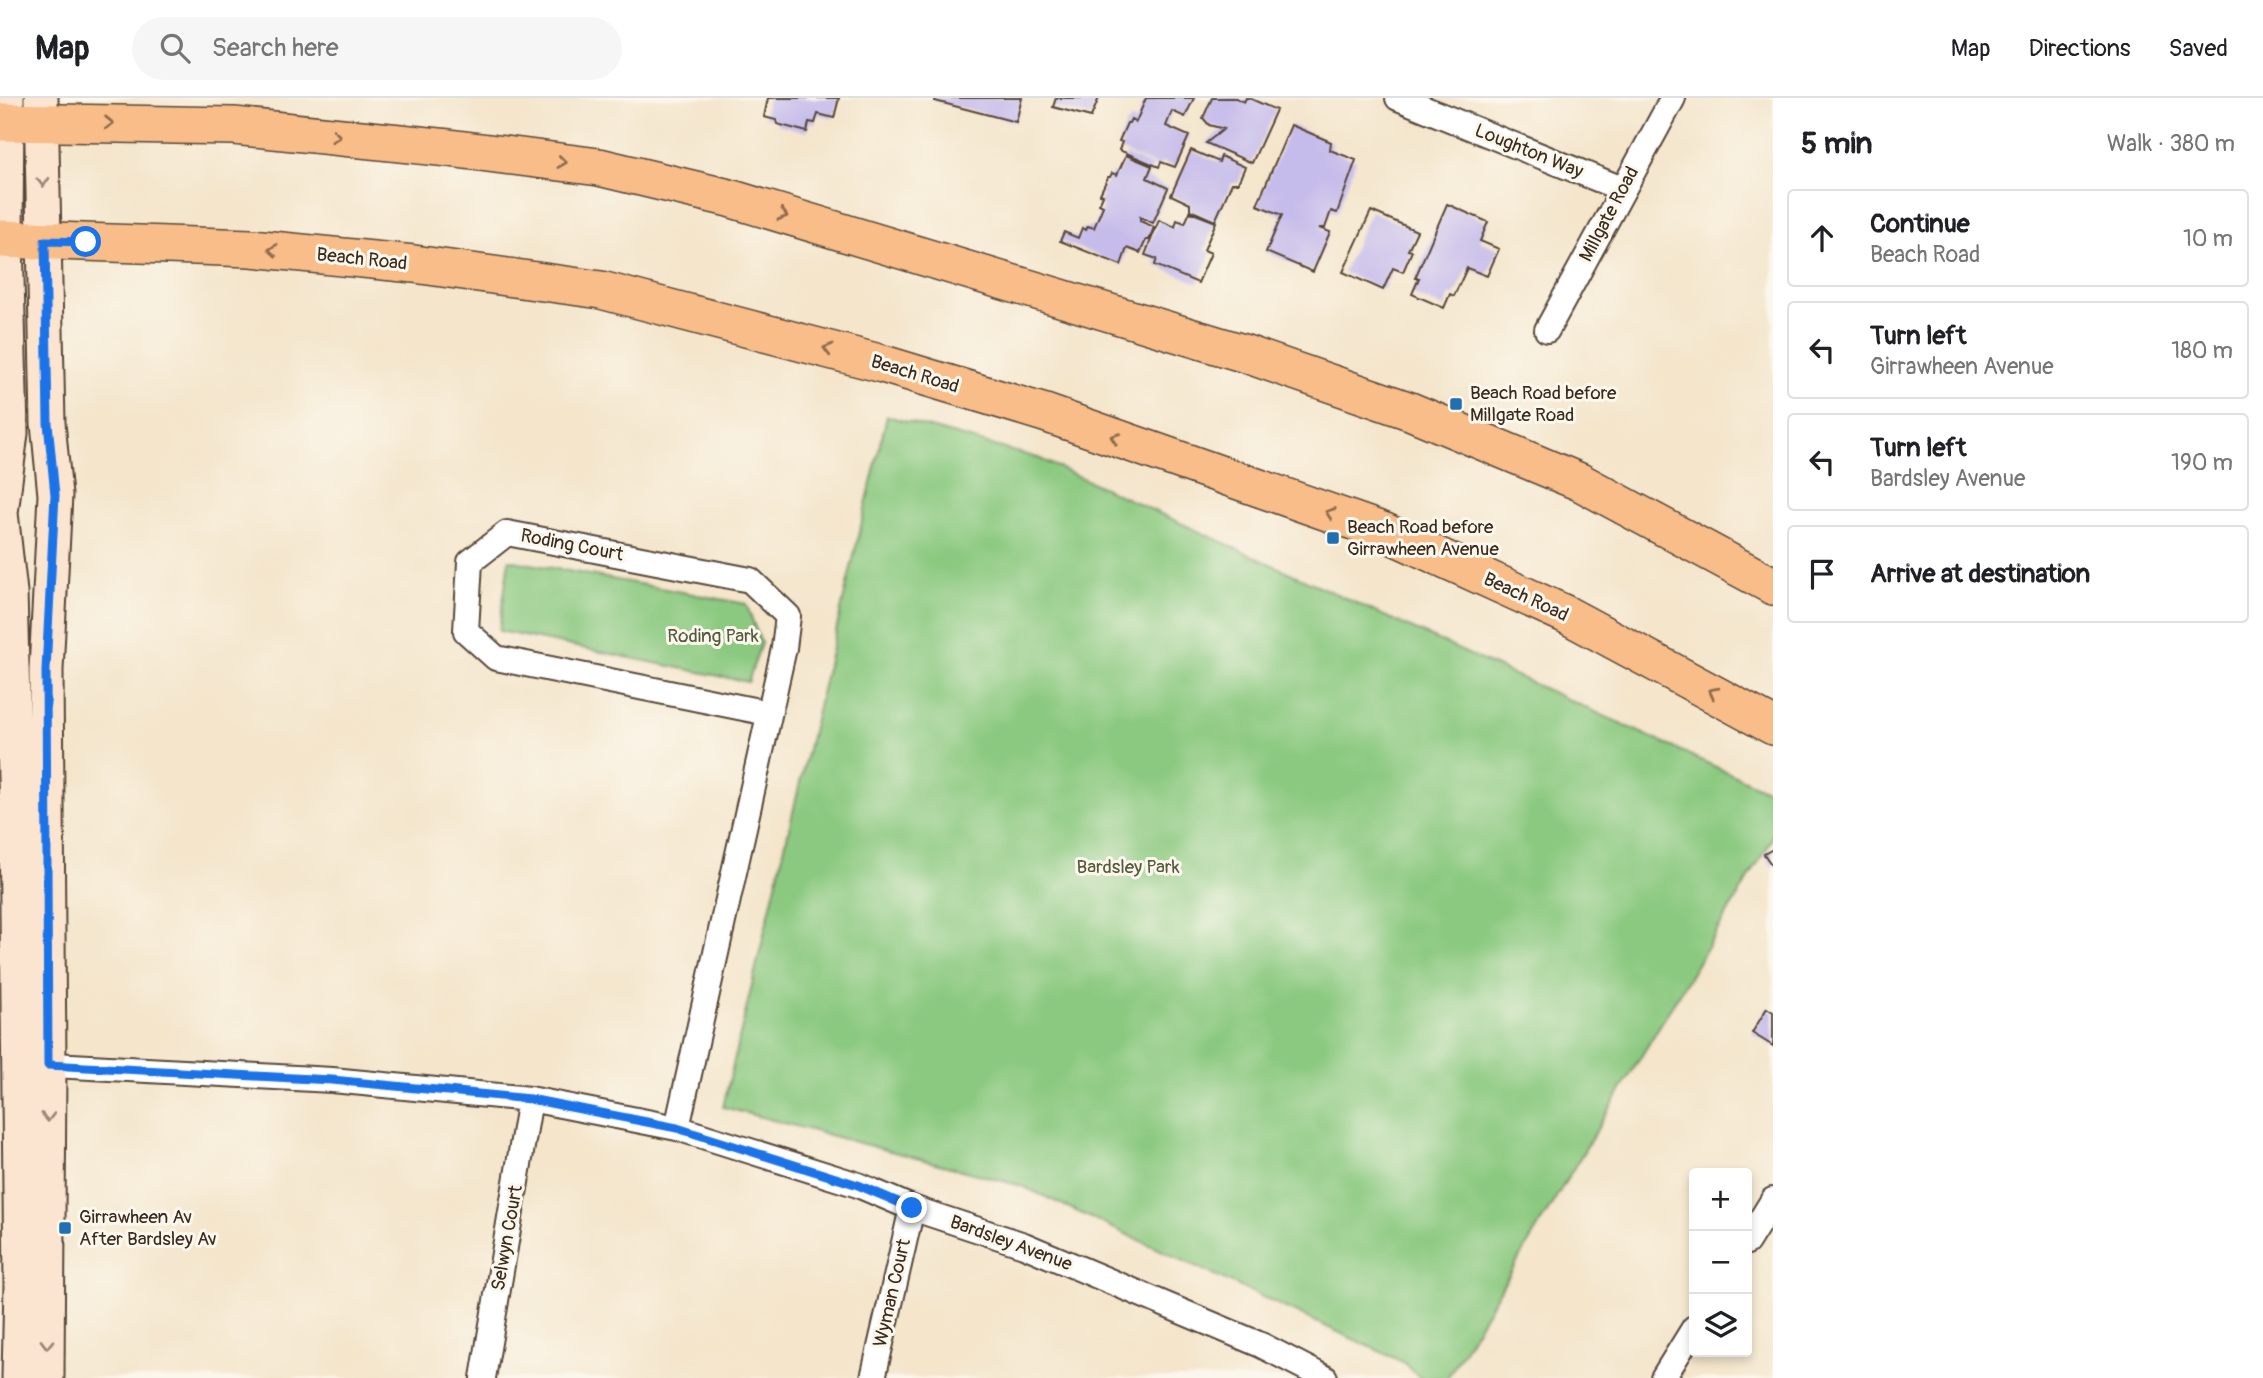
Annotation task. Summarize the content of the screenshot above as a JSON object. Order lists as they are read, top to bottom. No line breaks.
{"streets":{"main road":["Beach Road"],"street":["Loughton Way","Millgate Road","Roding Court","Selwyn Court","Bardsley Avenue","Wyman Court"]},"crossings":[["Loughton Way","Millgate Road"],["Roding Court","Bardsley Avenue"],["Selwyn Court","Bardsley Avenue"],["Bardsley Avenue","Wyman Court"]],"parks":["Roding Park","Bardsley Park"],"places":{"transit":["Beach Road before Millgate Road","Beach Road before Girrawheen Avenue","Girrawheen Av After Bardsley Av"]},"page":{"header":"Map","search":"Search here","nav":["Map","Directions","Saved"],"heading":["5 min","Walk · 380 m"],"list":[["Continue","Beach Road","10 m"],["Turn left","Girrawheen Avenue","180 m"],["Turn left","Bardsley Avenue","190 m"],"Arrive at destination"],"map_buttons":["+","−"]}}
